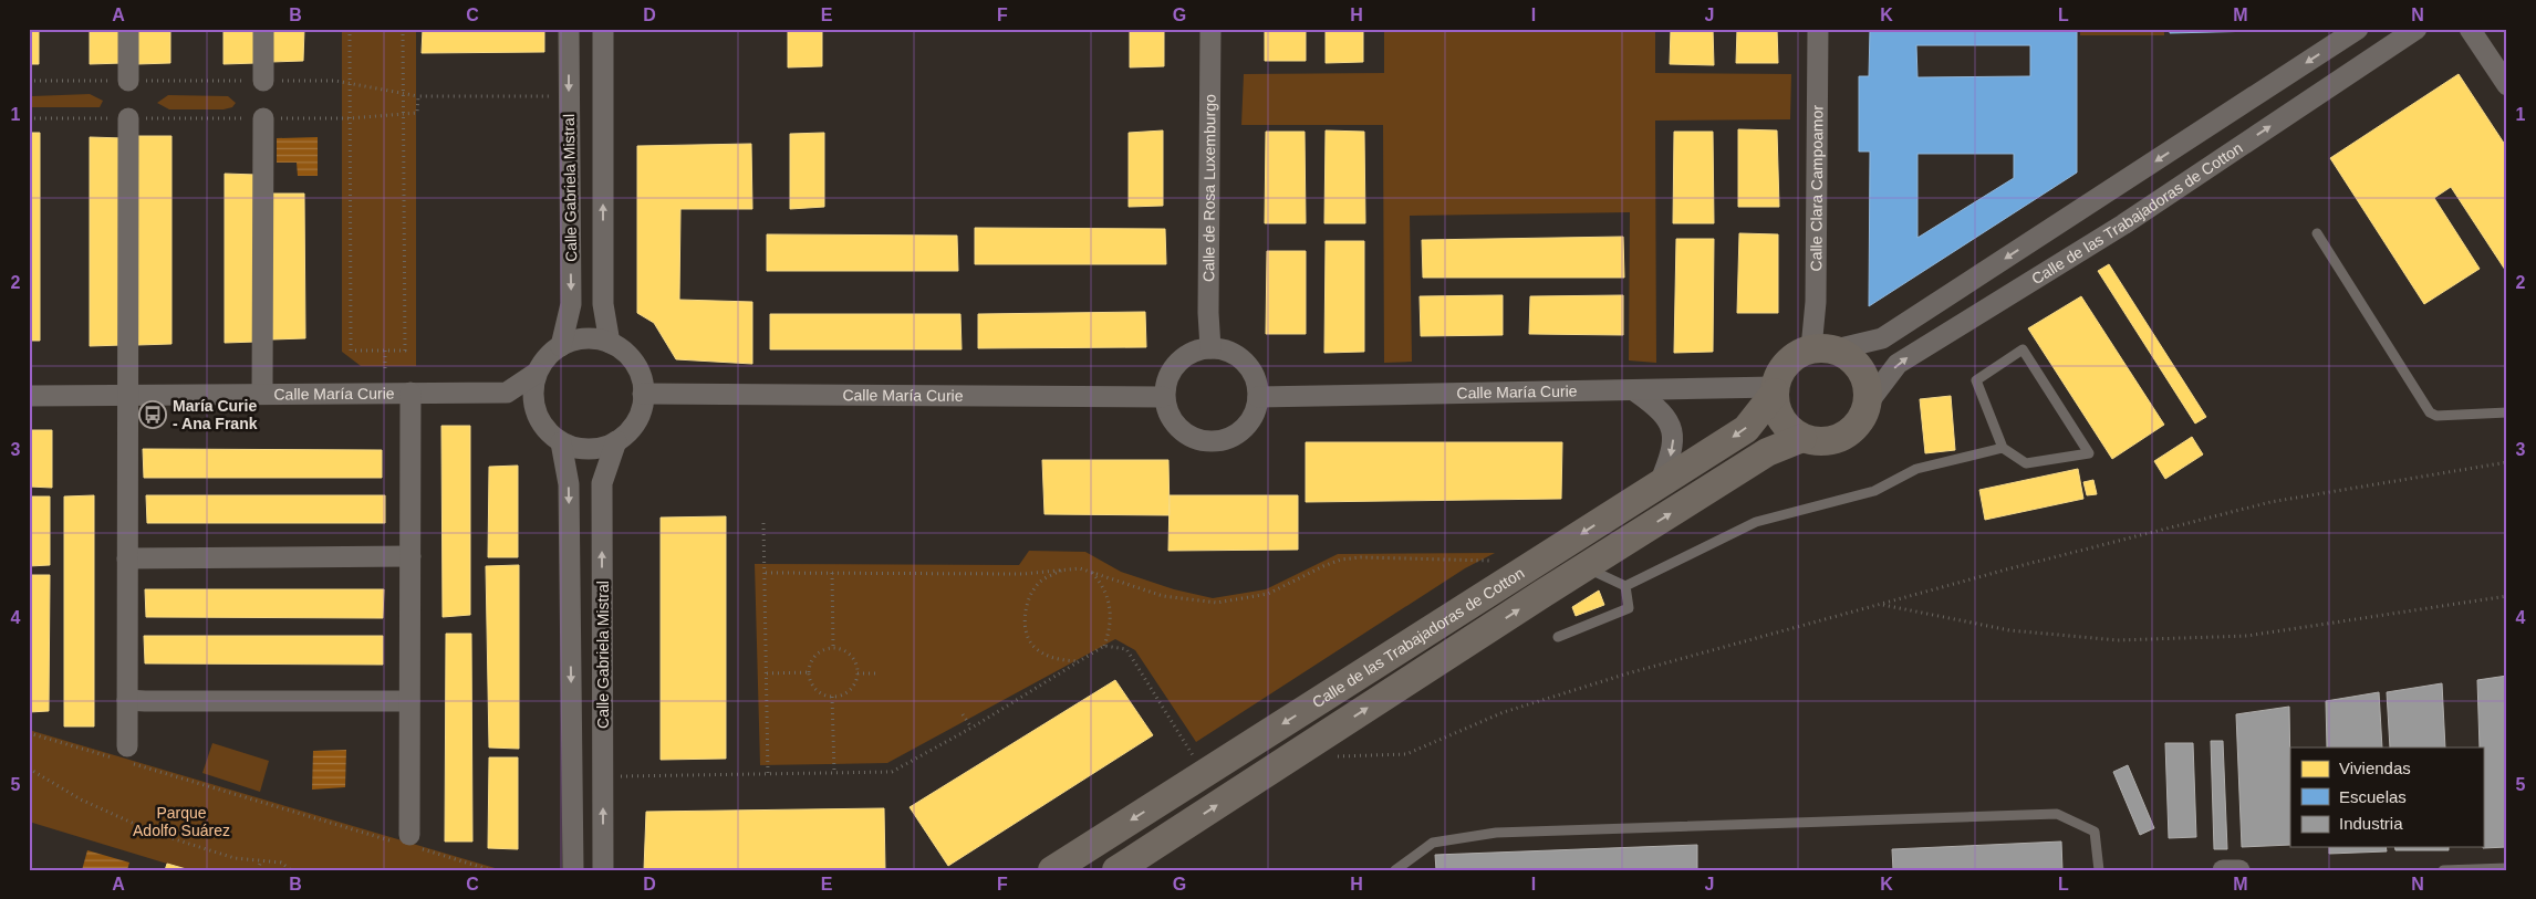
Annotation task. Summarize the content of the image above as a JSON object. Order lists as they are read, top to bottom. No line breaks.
{"streets":{"street":["Calle Gabriela Mistral","Calle de Rosa Luxemburgo","Calle Clara Campoamor","Calle de las Trabajadoras de Cotton","Calle María Curie"]},"crossings":[["Calle Gabriela Mistral","Calle María Curie"],["Calle de Rosa Luxemburgo","Calle María Curie"],["Calle Clara Campoamor","Calle de las Trabajadoras de Cotton"],["Calle Clara Campoamor","Calle María Curie"],["Calle de las Trabajadoras de Cotton","Calle María Curie"]],"parks":["Parque Adolfo Suárez"],"places":{"bus stop":["María Curie - Ana Frank"]},"legend":["Viviendas","Escuelas","Industria"],"grid":{"columns":["A","B","C","D","E","F","G","H","I","J","K","L","M","N"],"rows":["1","2","3","4","5"]}}
